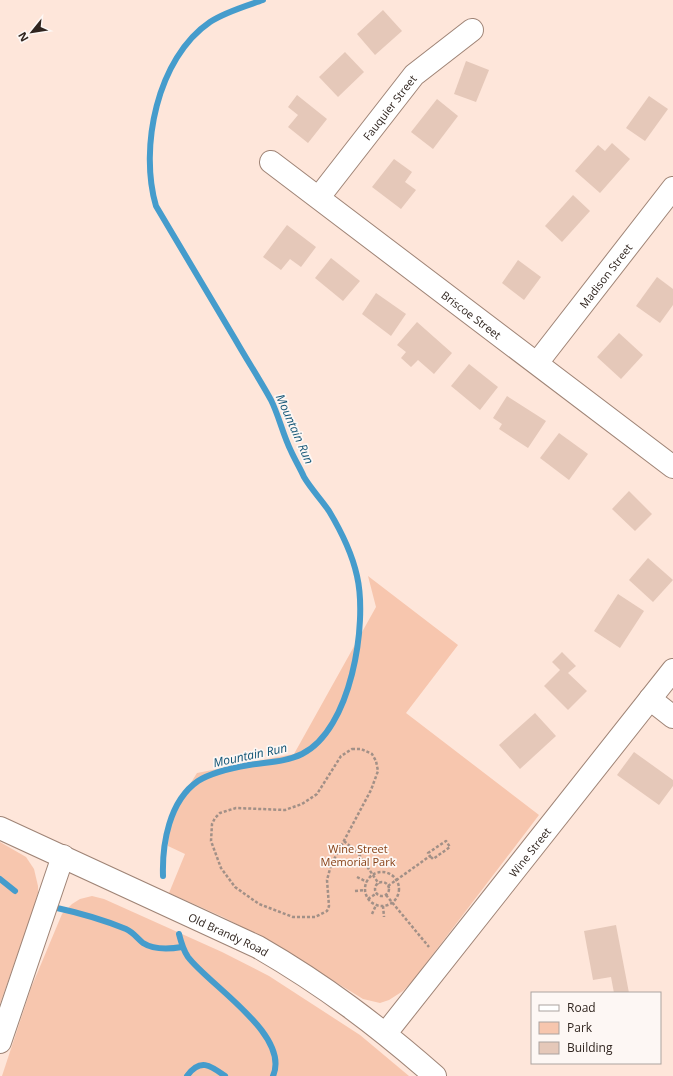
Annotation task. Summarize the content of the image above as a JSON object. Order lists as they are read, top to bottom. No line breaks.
{"streets":{"street":["Fauquier Street","Madison Street","Briscoe Street","Wine Street","Old Brandy Road"]},"crossings":[["Fauquier Street","Briscoe Street"],["Madison Street","Briscoe Street"],["Wine Street","Old Brandy Road"]],"water":["Mountain Run"],"parks":["Wine Street Memorial Park"],"legend":["Road","Park","Building"],"north":"bottom left"}
